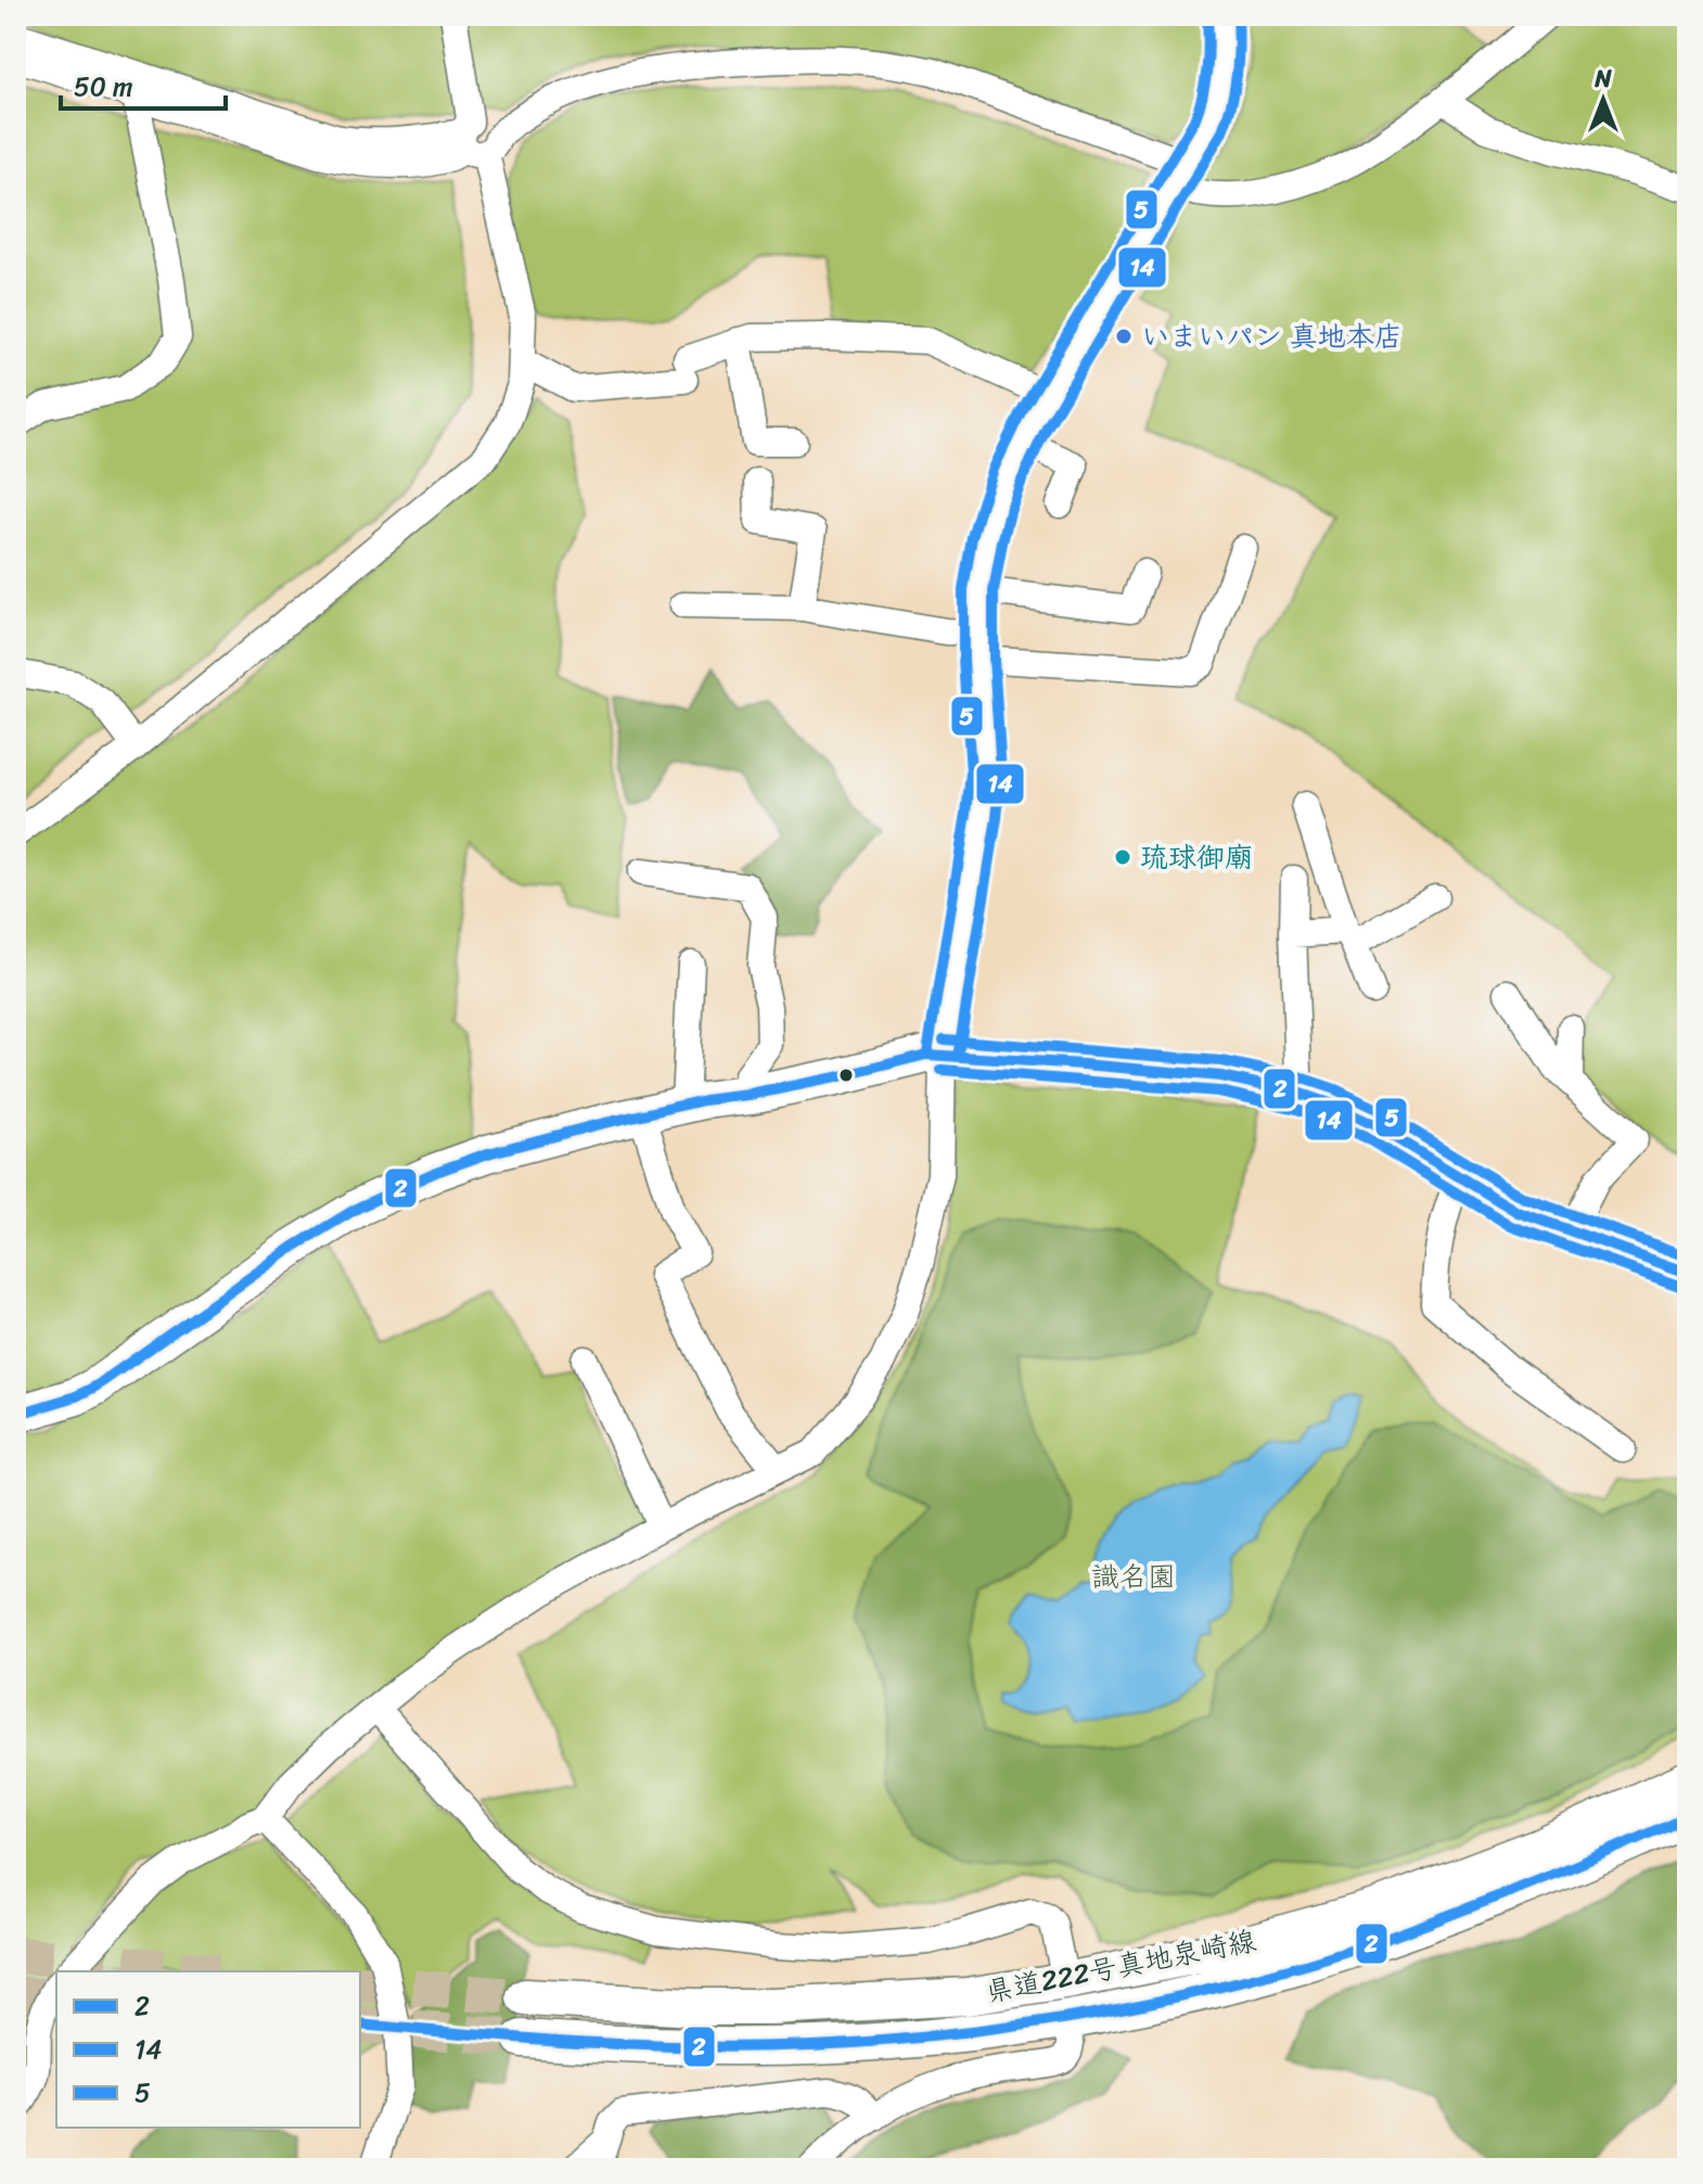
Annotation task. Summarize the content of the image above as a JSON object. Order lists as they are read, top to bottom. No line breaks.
{"streets":{"main road":["県道222号真地泉崎線"]},"parks":["識名園"],"places":["いまいパン 真地本店","琉球御廟"],"lines":["transit line 14","transit line 5","transit line 2"],"legend":["2","14","5"],"scale_bar":"50 m","north":"top"}
